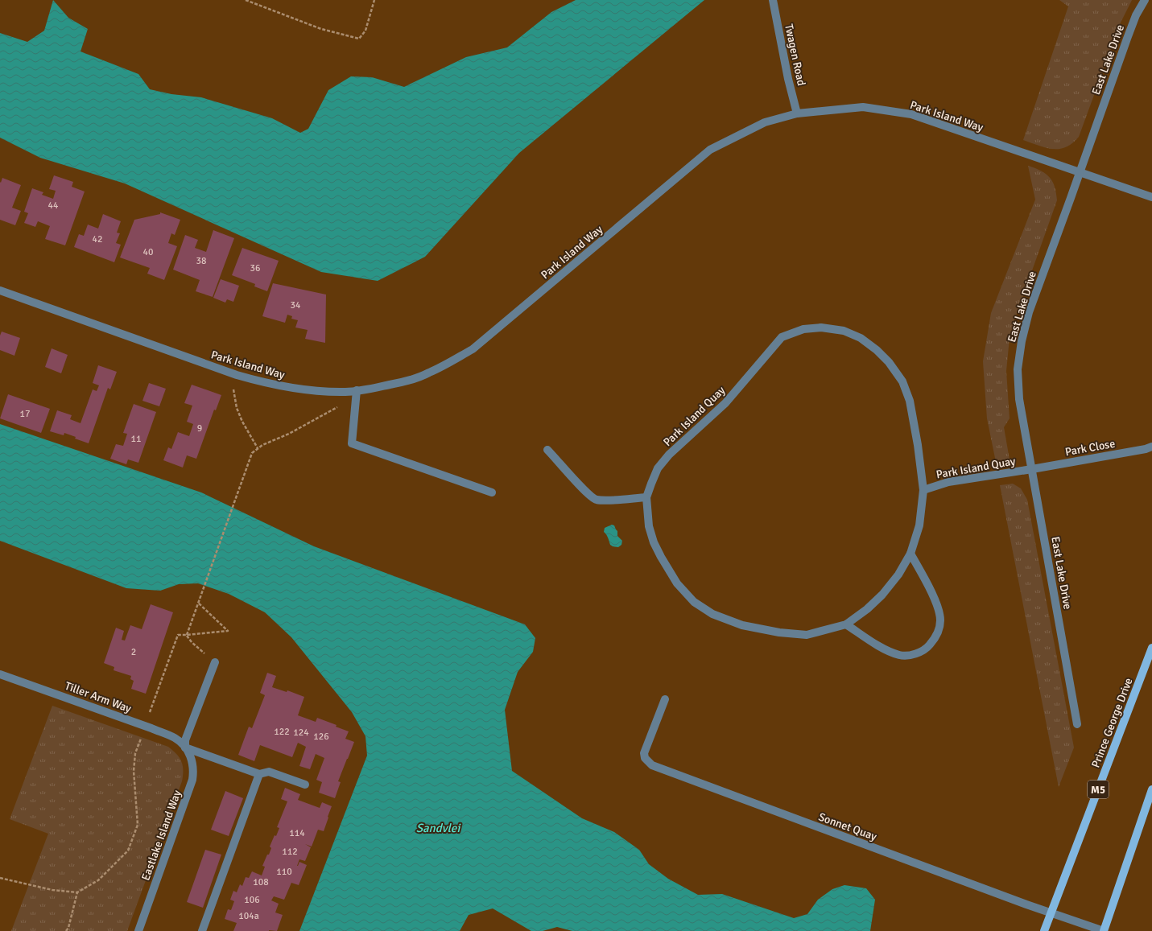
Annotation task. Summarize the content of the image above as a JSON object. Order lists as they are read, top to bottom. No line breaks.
{"streets":{"main road":["Prince George Drive","M5"],"street":["Twagen Road","East Lake Drive","Park Island Way","Park Island Quay","Park Close","Tiller Arm Way","Sonnet Quay","Eastlake Island Way"]},"crossings":[["Twagen Road","Park Island Way"],["East Lake Drive","Park Island Way"],["East Lake Drive","Park Island Quay"],["East Lake Drive","Park Close"],["Park Island Quay","Park Close"],["Tiller Arm Way","Eastlake Island Way"],["Prince George Drive","Sonnet Quay"]],"water":["Sandvlei"],"house_numbers":["44","42","40","38","36","34","17","9","11","2","122","124","126","114","112","110","108","106","104a"]}
